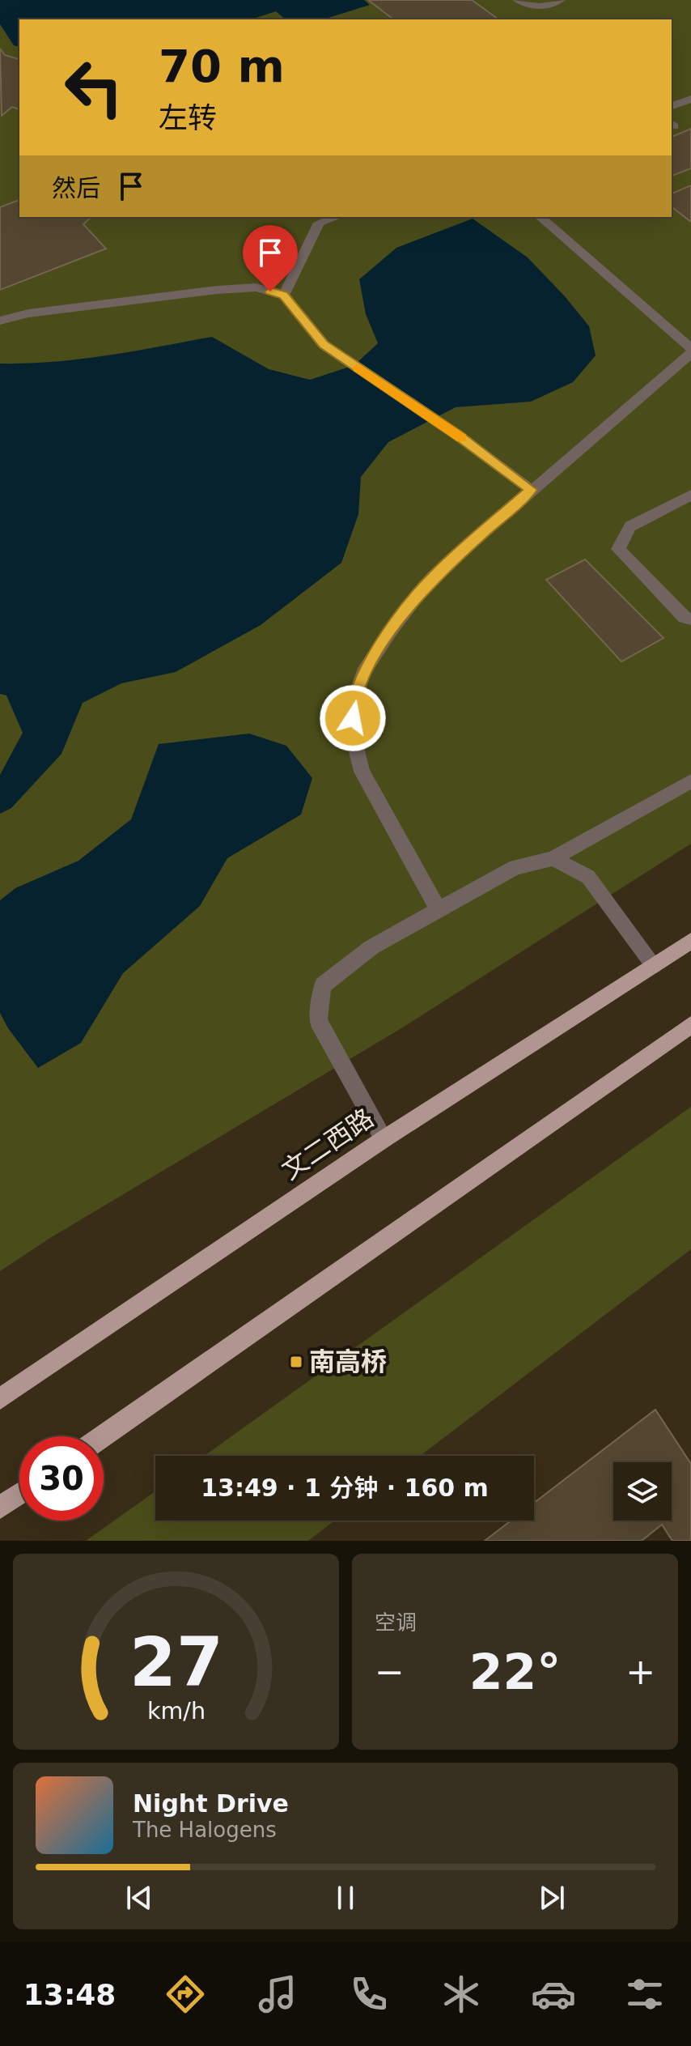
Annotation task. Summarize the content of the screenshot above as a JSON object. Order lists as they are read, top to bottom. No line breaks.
{"streets":{"main road":["文二西路"]},"places":{"transit":["南高桥"]},"page":{"turn":["70 m","左转"],"then":"然后","limit":"30","trip":"13:49 · 1 分钟 · 160 m","tile":"空调","heat":["−","22°","+"],"song":["Night Drive","The Halogens"],"tabs":"13:48","gauge":["27","km/h"]}}
